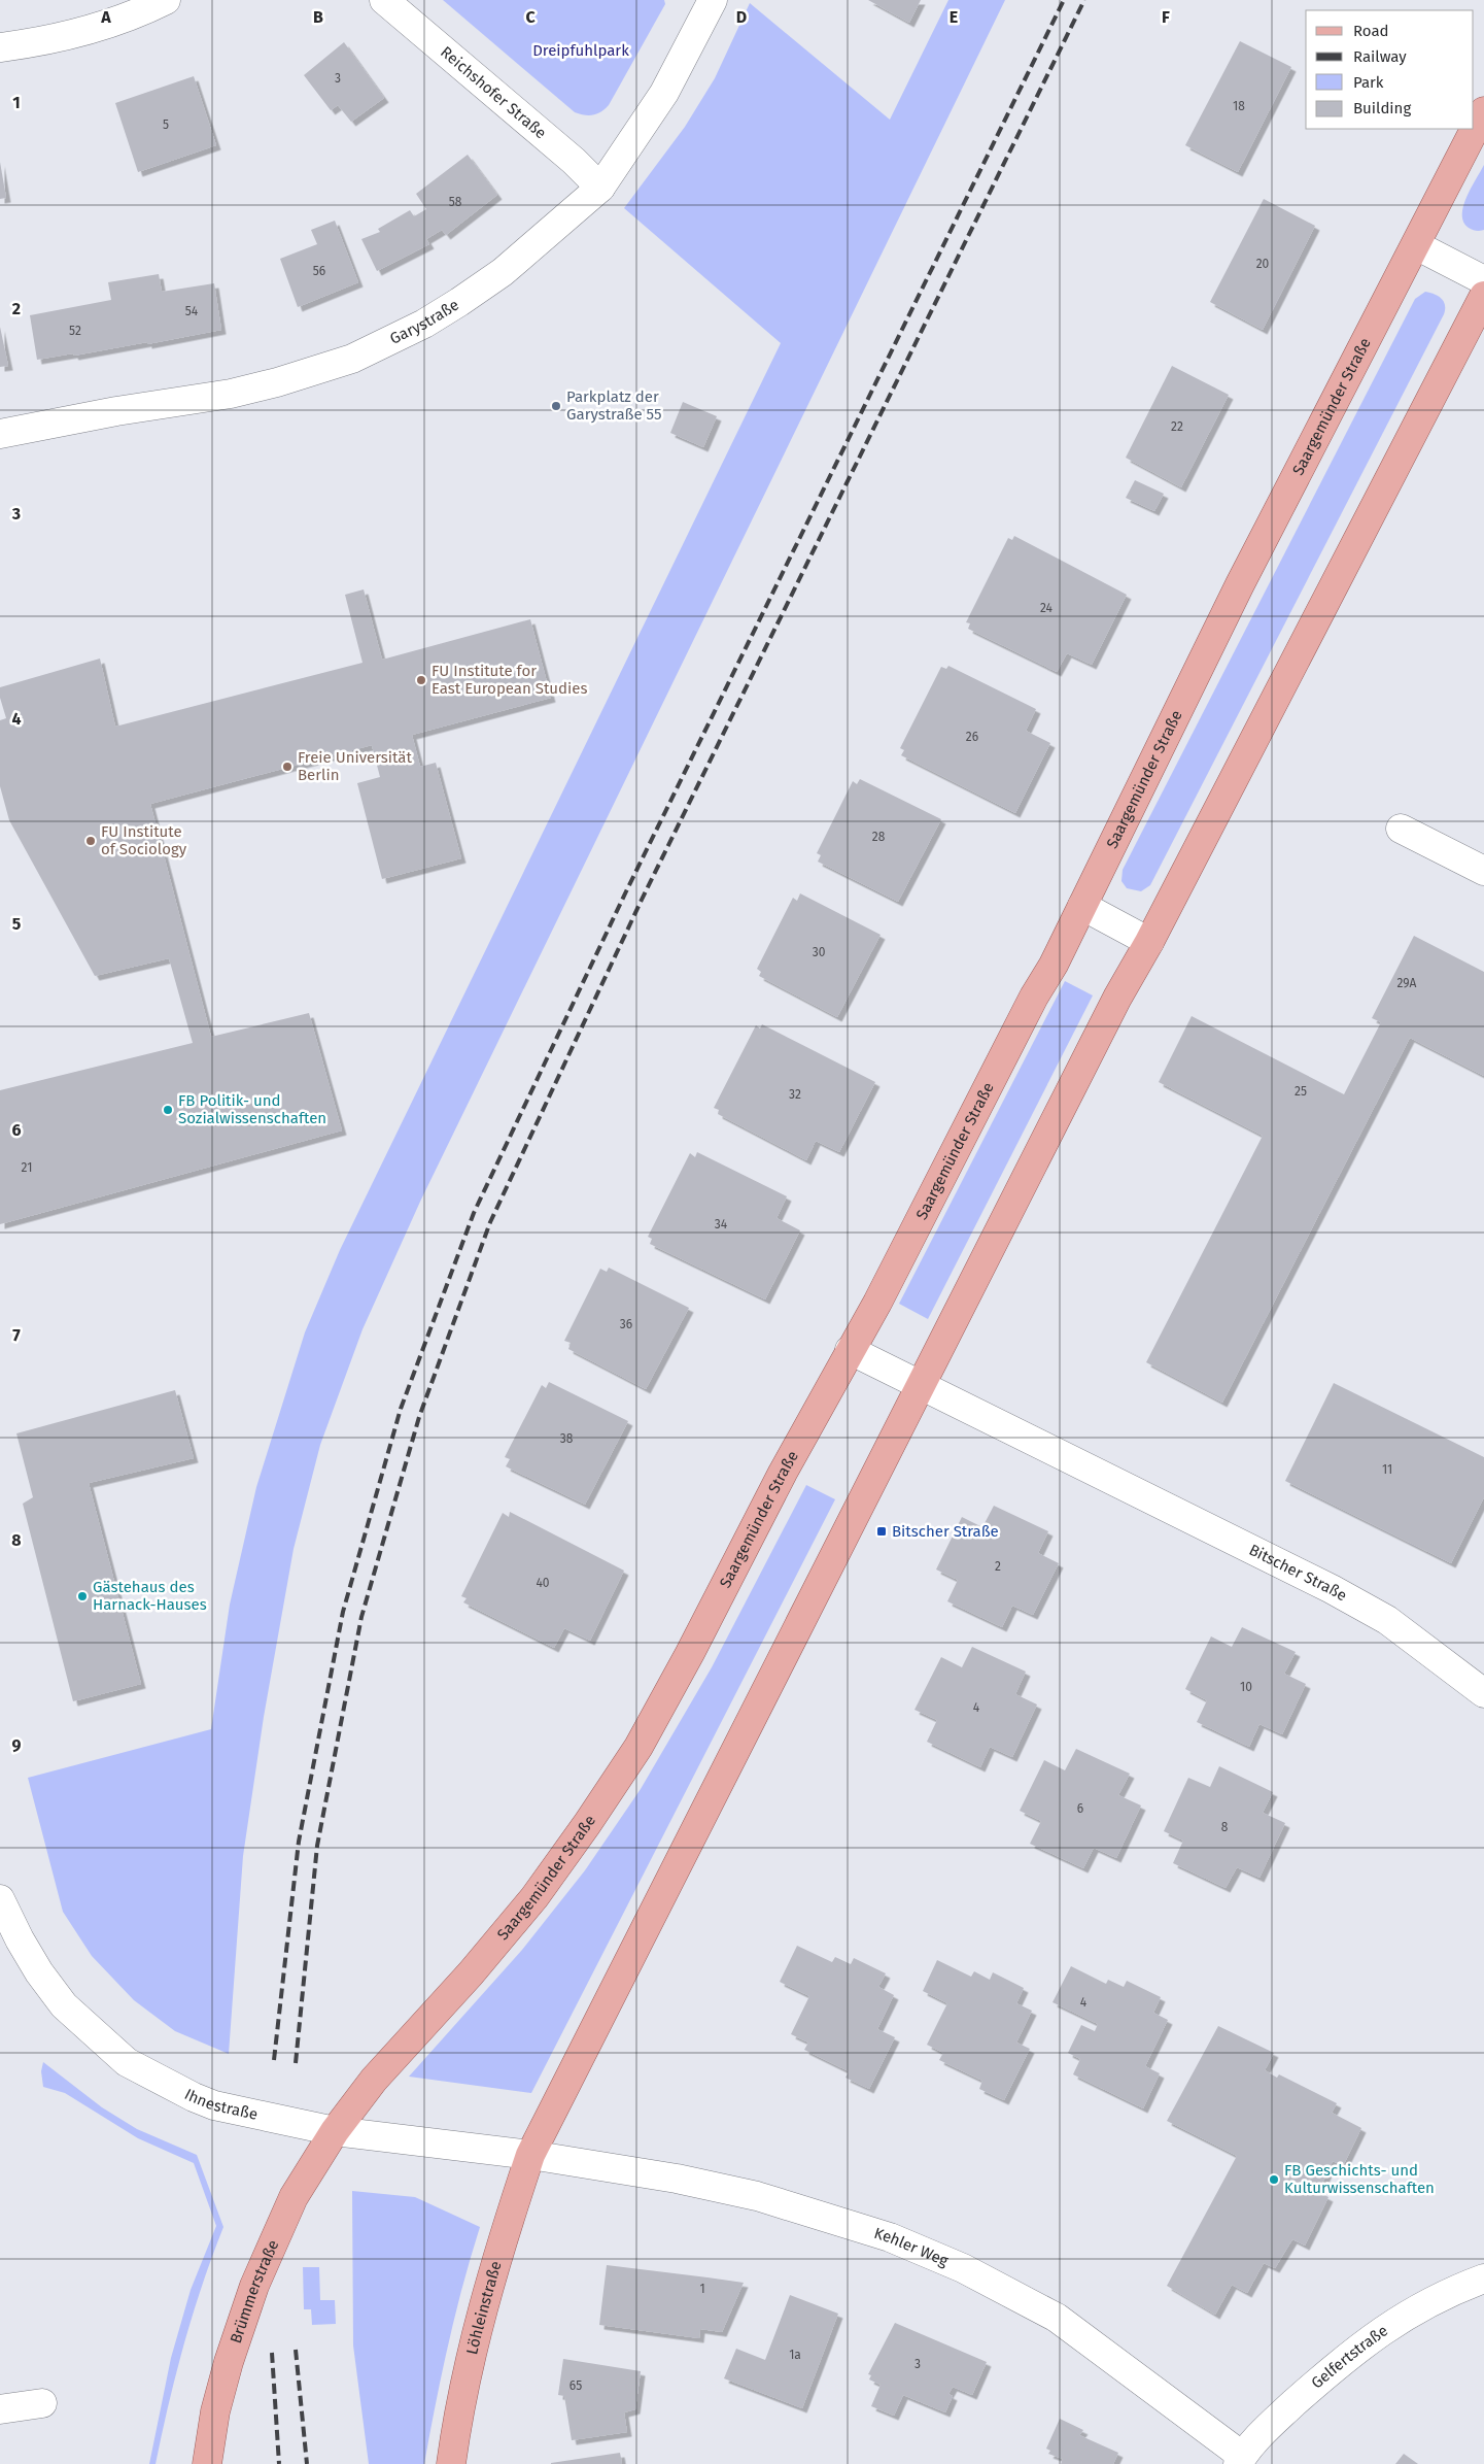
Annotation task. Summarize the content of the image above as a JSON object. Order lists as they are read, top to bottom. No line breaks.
{"streets":{"main road":["Saargemünder Straße","Brümmerstraße","Löhleinstraße"],"street":["Reichshofer Straße","Garystraße","Bitscher Straße","Ihnestraße","Kehler Weg","Gelfertstraße"]},"crossings":[["Reichshofer Straße","Garystraße"],["Saargemünder Straße","Bitscher Straße"],["Saargemünder Straße","Ihnestraße"],["Saargemünder Straße","Brümmerstraße"],["Ihnestraße","Kehler Weg"],["Ihnestraße","Brümmerstraße"],["Ihnestraße","Löhleinstraße"],["Kehler Weg","Löhleinstraße"],["Kehler Weg","Gelfertstraße"]],"parks":["Dreipfuhlpark"],"places":{"other":["Parkplatz der Garystraße 55","FU Institute for East European Studies","Freie Universität Berlin","FU Institute of Sociology","FB Politik- und Sozialwissenschaften","Gästehaus des Harnack-Hauses","FB Geschichts- und Kulturwissenschaften"],"transit":["Bitscher Straße"]},"house_numbers":["3","18","5","58","20","56","54","52","22","24","26","28","30","29A","25","32","21","34","36","38","11","2","40","10","4","6","8","4","1","1a","3","65"],"legend":["Road","Railway","Park","Building"],"grid":{"columns":["A","B","C","D","E","F"],"rows":["1","2","3","4","5","6","7","8","9"]}}
